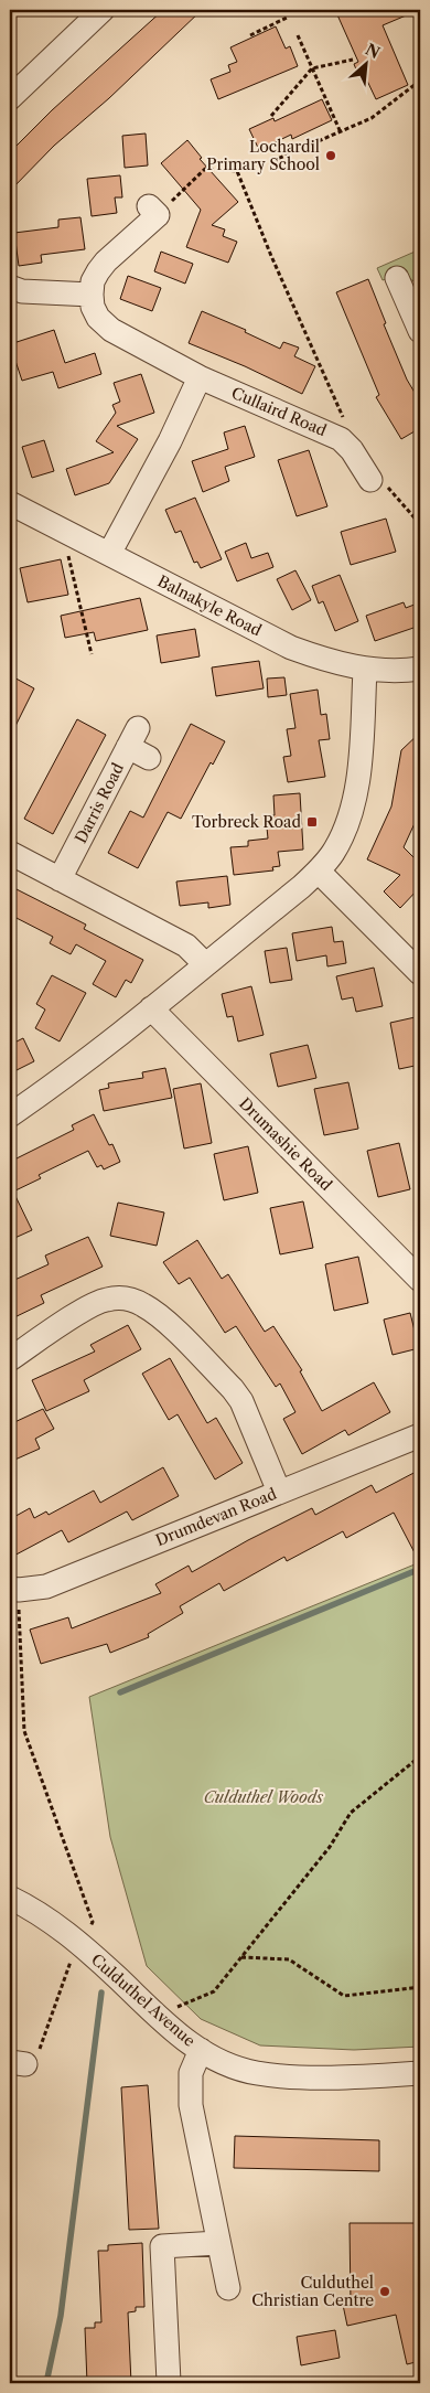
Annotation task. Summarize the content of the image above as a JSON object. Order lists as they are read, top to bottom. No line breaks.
{"streets":{"street":["Cullaird Road","Balnakyle Road","Darris Road","Drumashie Road","Drumdevan Road","Culduthel Avenue"]},"parks":["Culduthel Woods"],"places":{"other":["Lochardil Primary School","Culduthel Christian Centre"],"transit":["Torbreck Road"]},"north":"top right"}
